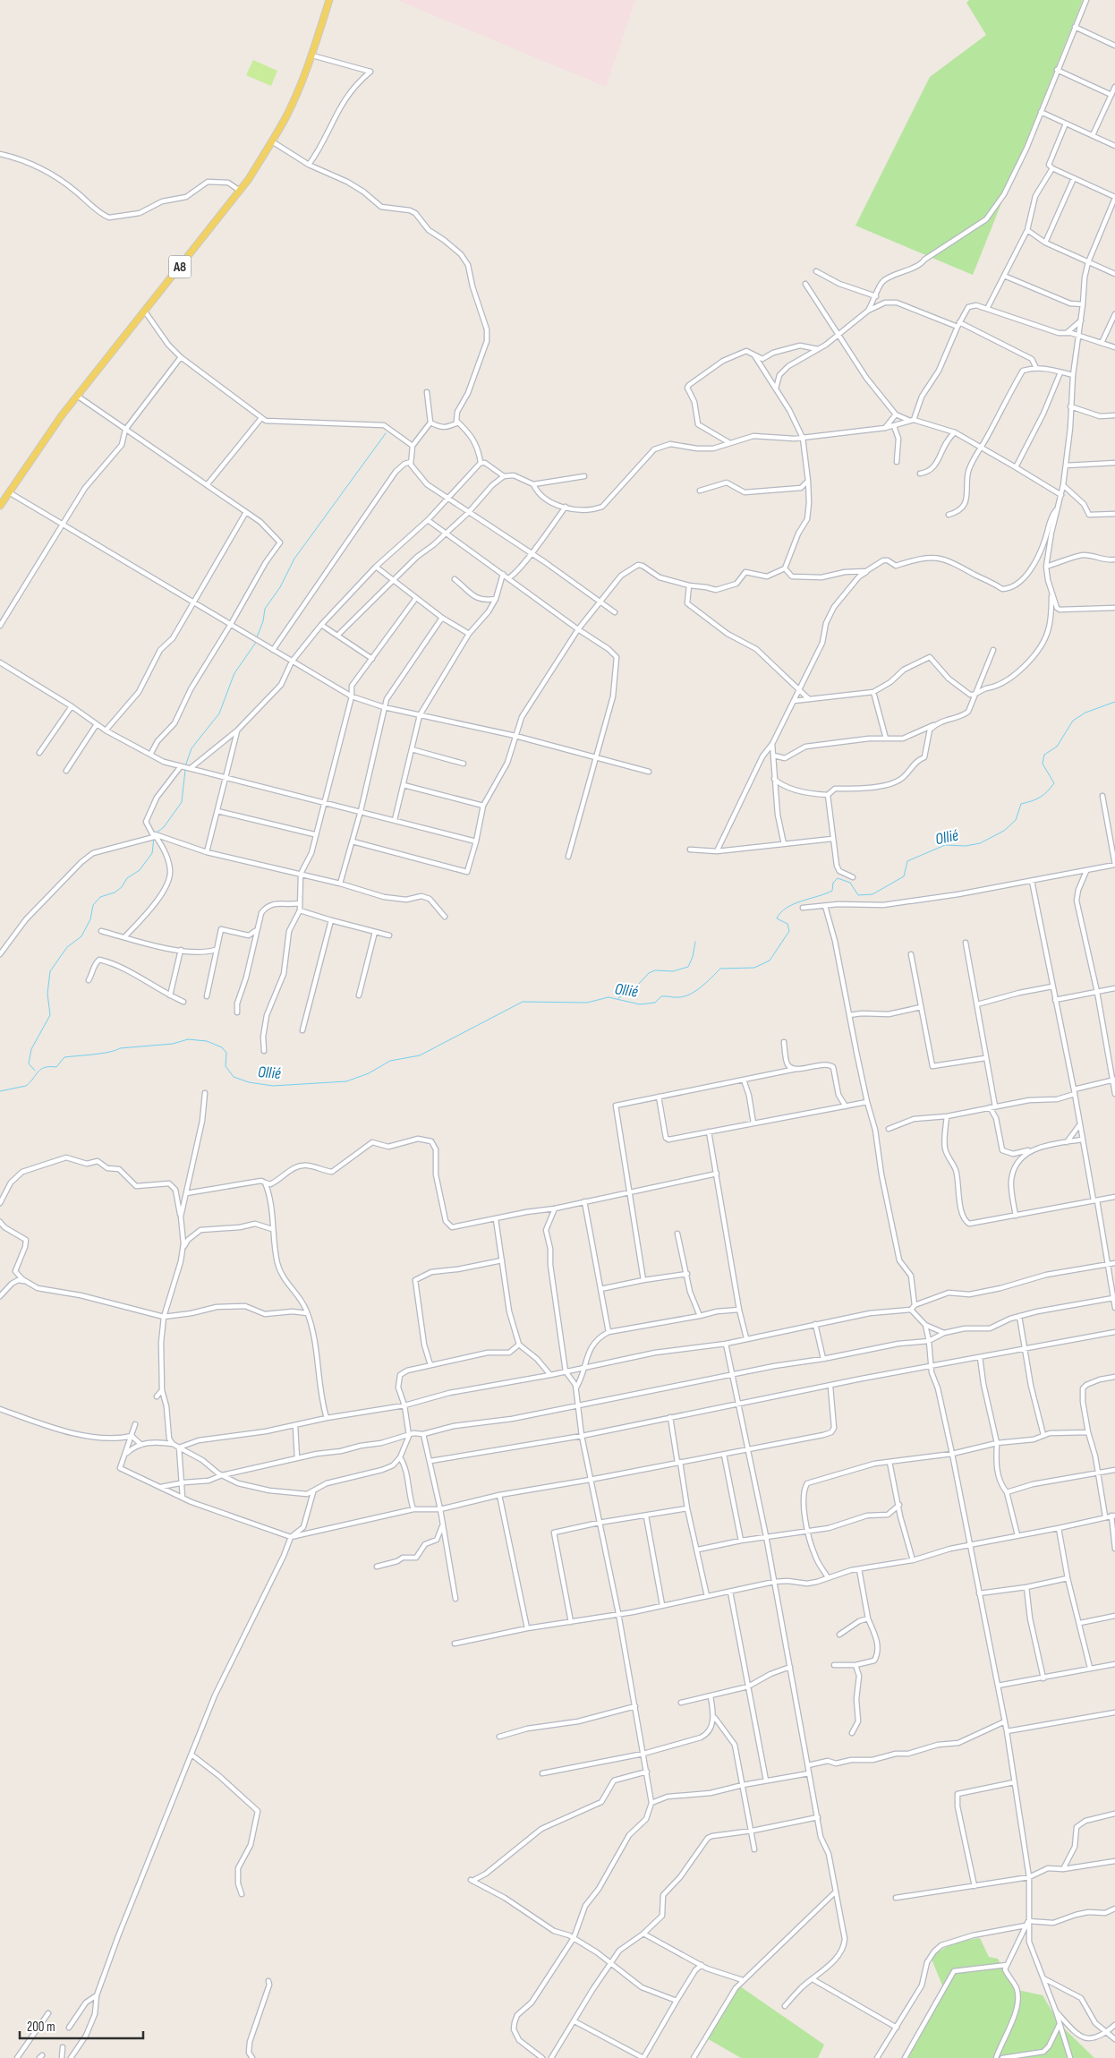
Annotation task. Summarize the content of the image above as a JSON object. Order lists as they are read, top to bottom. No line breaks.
{"streets":{"main road":["A8"]},"water":["Ollié"],"scale_bar":"200 m"}
